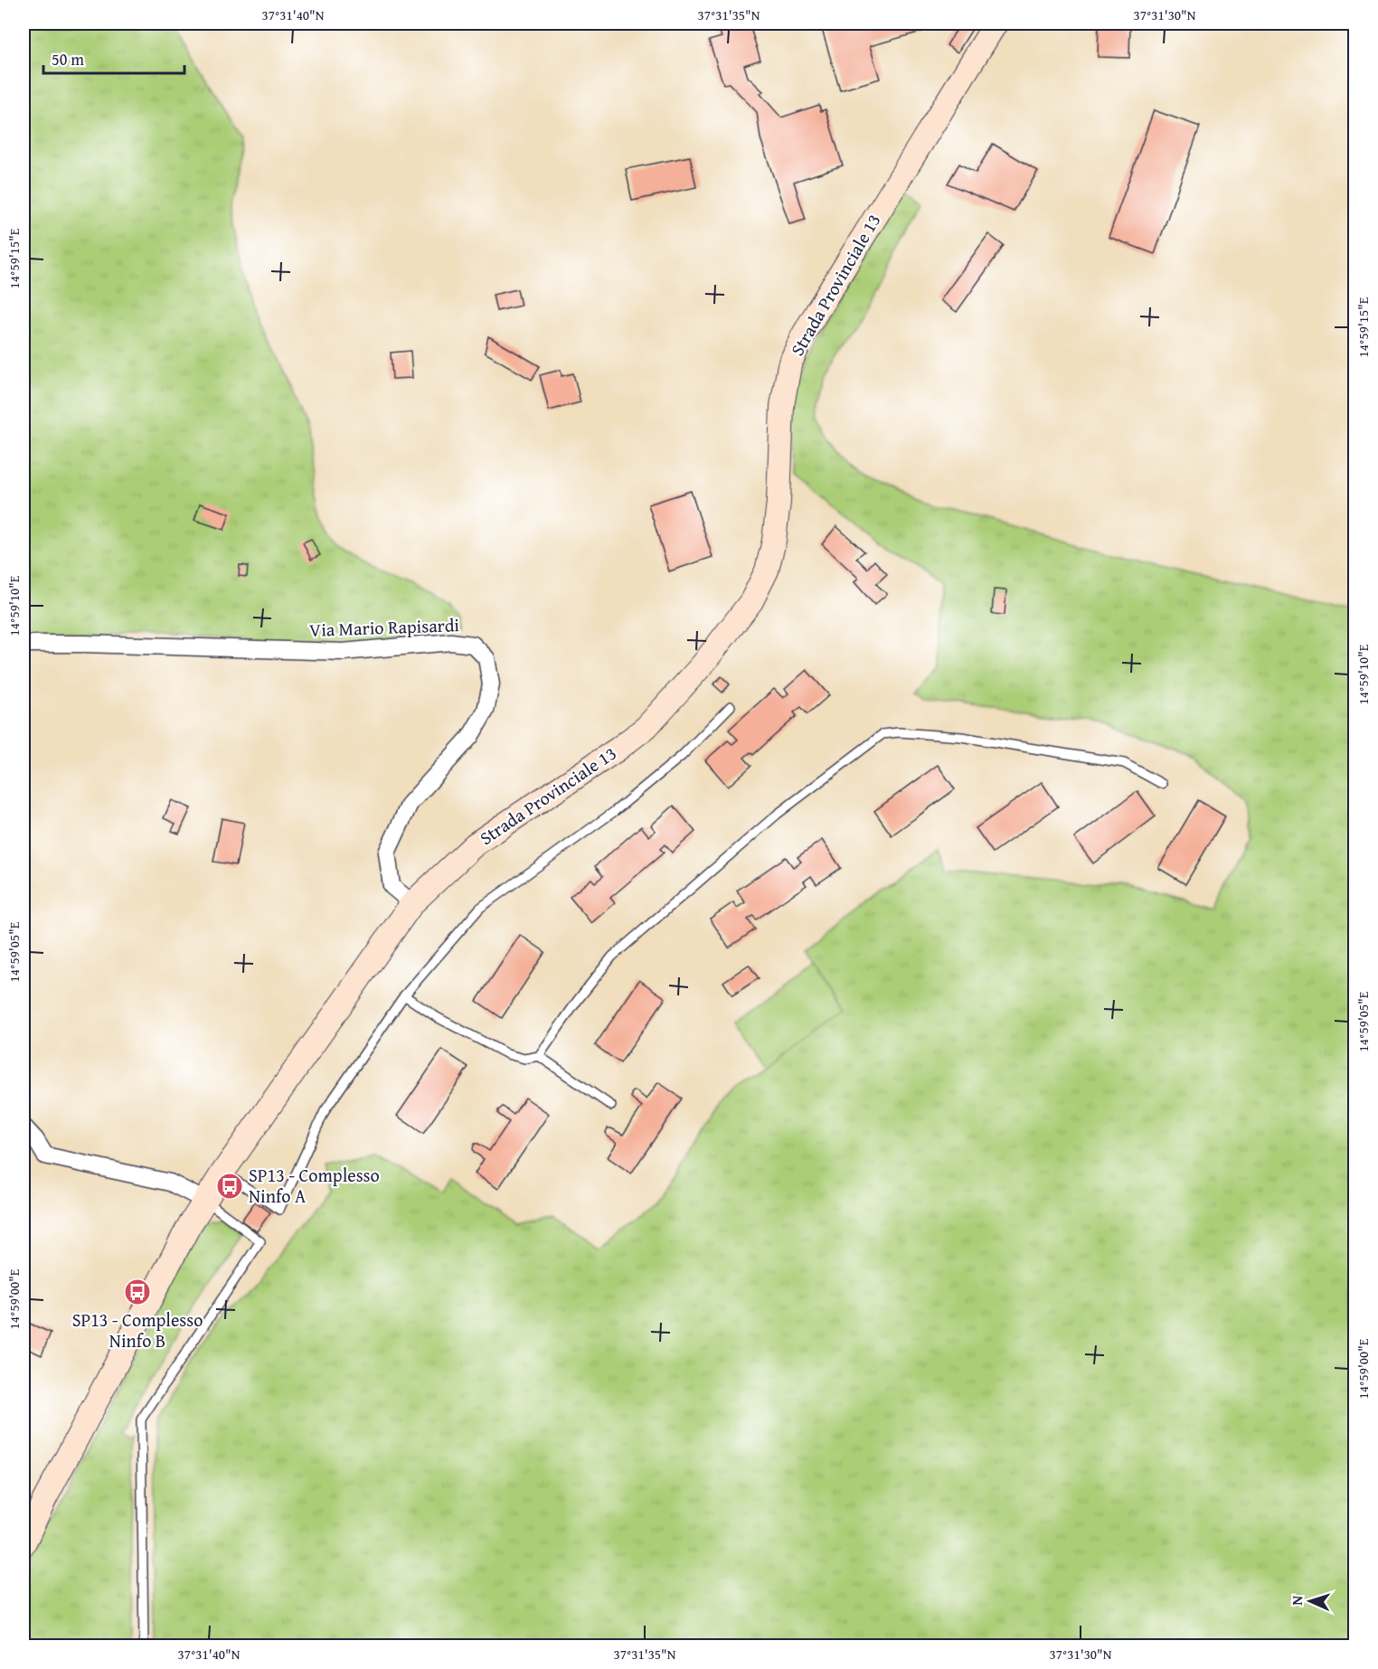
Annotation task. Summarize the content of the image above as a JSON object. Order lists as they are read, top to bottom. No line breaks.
{"streets":{"main road":["Strada Provinciale 13"],"street":["Via Mario Rapisardi"]},"crossings":[["Strada Provinciale 13","Via Mario Rapisardi"]],"places":{"bus stop":["SP13 - Complesso Ninfo A","SP13 - Complesso Ninfo B"]},"scale_bar":"50 m","north":"left","coordinates":["37°31'40\"N","37°31'35\"N","37°31'30\"N","14°59'15\"E","14°59'10\"E","14°59'05\"E","14°59'00\"E"]}
